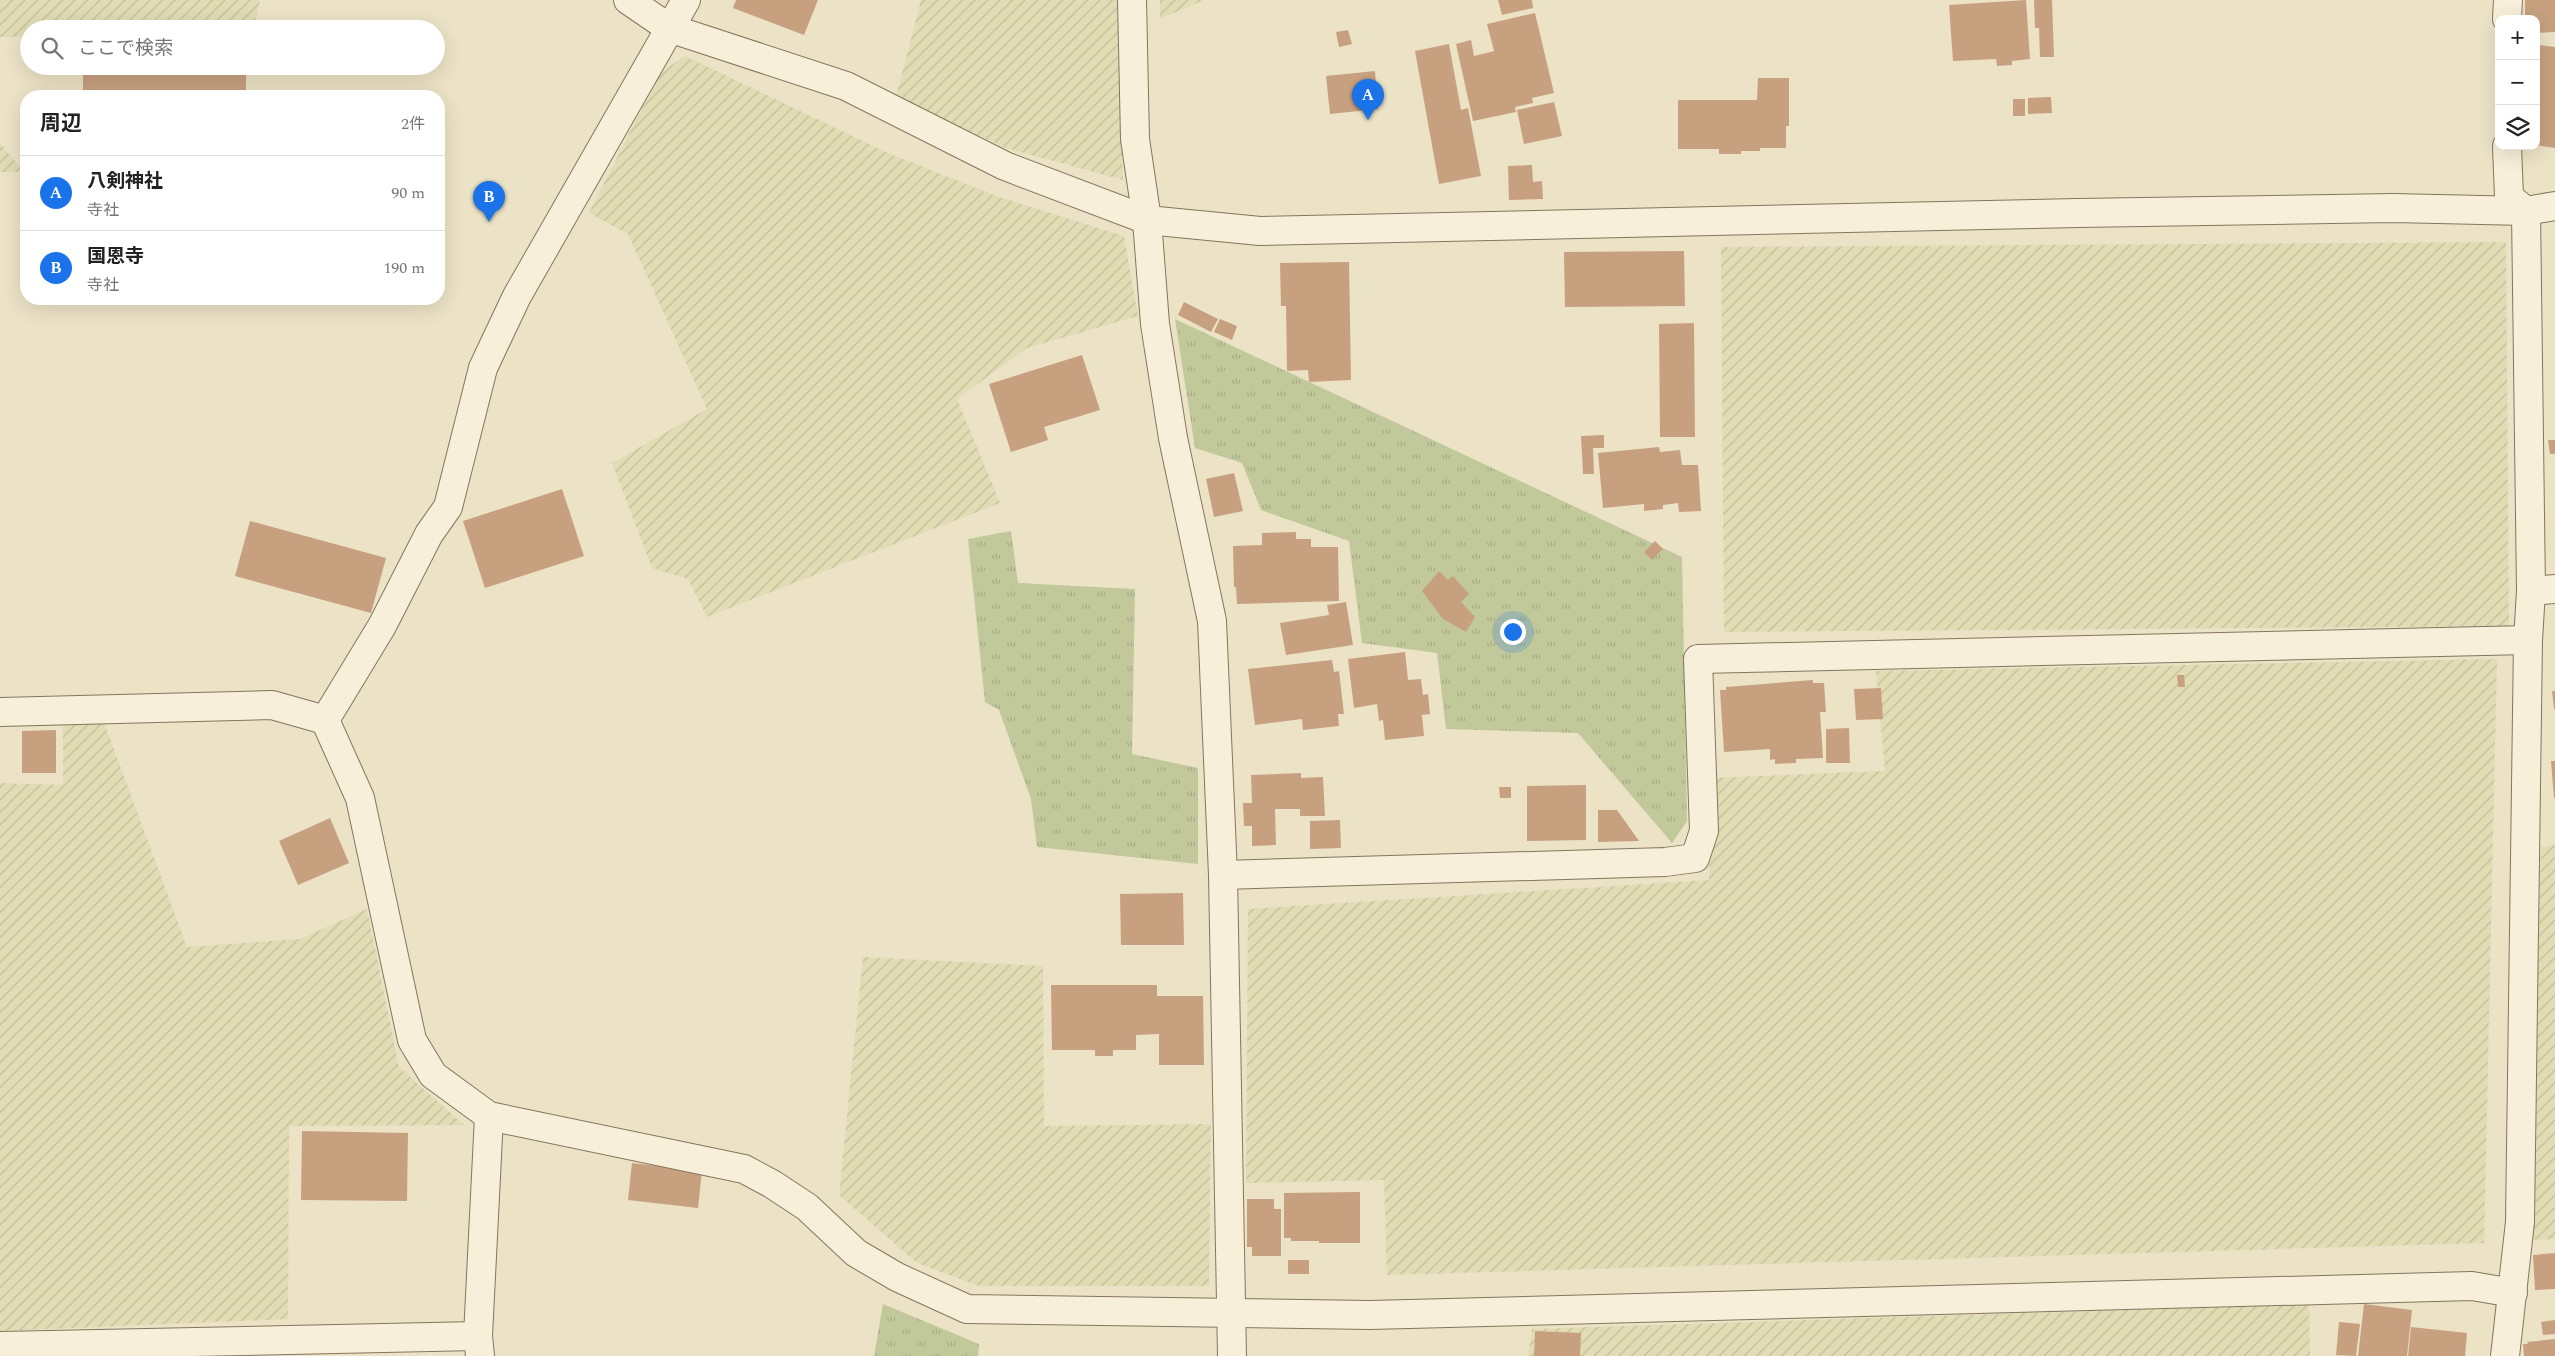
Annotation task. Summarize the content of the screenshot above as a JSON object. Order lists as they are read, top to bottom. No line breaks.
{"page":{"map_buttons":["+","−"],"search":"ここで検索","pins":["A","B"],"heading":["周辺","2件"],"list":[{"mark":"A","name":"八剣神社","note":"寺社","value":"90 m"},{"mark":"B","name":"国恩寺","note":"寺社","value":"190 m"}]}}
